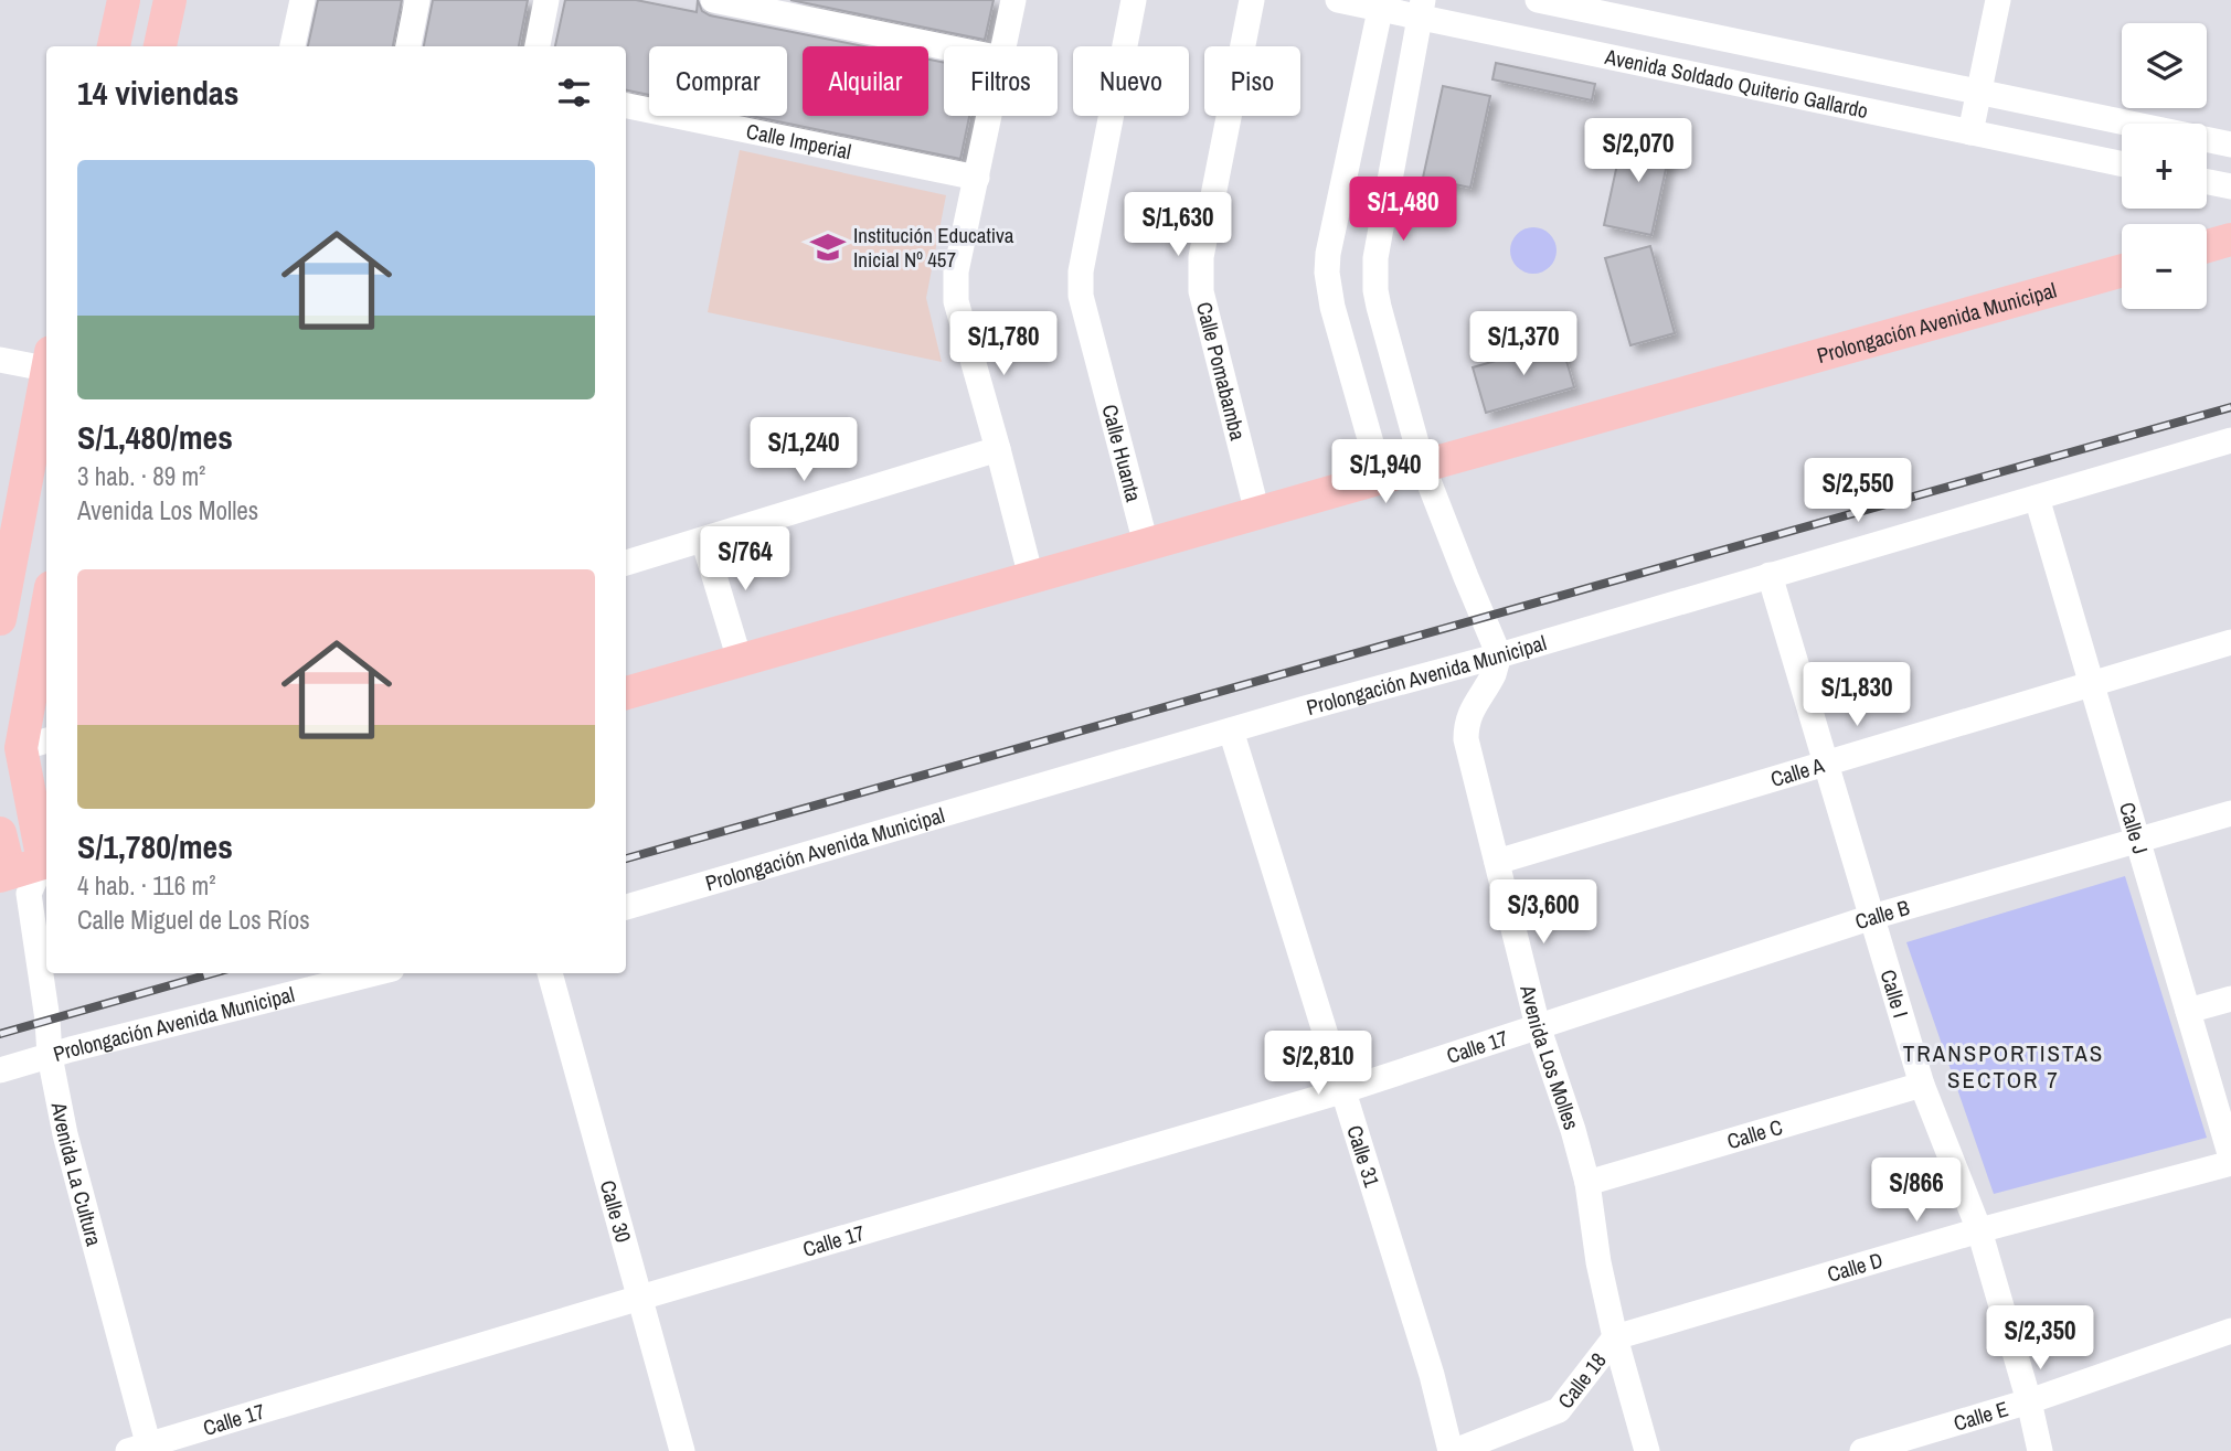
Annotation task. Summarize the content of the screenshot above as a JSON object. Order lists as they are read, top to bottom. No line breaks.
{"streets":{"main road":["Prolongación Avenida Municipal","Avenida La Cultura"],"street":["Avenida Soldado Quiterio Gallardo","Calle Imperial","Calle Pomabamba","Calle Huanta","Calle A","Calle J","Calle B","Calle I","Calle 17","Avenida Los Molles","Calle C","Calle 31","Calle 30","Calle D","Calle 18","Calle E"]},"crossings":[["Prolongación Avenida Municipal","Calle Pomabamba"],["Prolongación Avenida Municipal","Calle Huanta"],["Prolongación Avenida Municipal","Calle J"],["Prolongación Avenida Municipal","Calle I"],["Prolongación Avenida Municipal","Avenida Los Molles"],["Prolongación Avenida Municipal","Calle 31"],["Prolongación Avenida Municipal","Avenida La Cultura"],["Calle A","Calle J"],["Calle A","Calle I"],["Calle A","Avenida Los Molles"],["Calle J","Calle B"],["Calle J","Calle D"],["Calle B","Calle I"],["Calle B","Calle 17"],["Calle B","Avenida Los Molles"],["Calle I","Calle C"],["Calle I","Calle D"],["Calle I","Calle E"],["Calle 17","Avenida Los Molles"],["Calle 17","Calle 31"],["Calle 17","Avenida La Cultura"],["Calle 17","Calle 30"],["Avenida Los Molles","Calle C"],["Avenida Los Molles","Calle D"],["Avenida Los Molles","Calle 18"],["Calle 31","Calle 18"],["Calle D","Calle 18"]],"districts":["TRANSPORTISTAS SECTOR 7"],"places":{"school or university":["Institución Educativa Inicial Nº 457"]},"page":{"map_buttons":["+","−"],"chip":["Comprar","Alquilar","Filtros","Nuevo","Piso"],"heading":"14 viviendas","price":["S/2,070","S/1,480","S/1,630","S/1,780","S/1,370","S/1,240","S/1,940","S/2,550","S/764","S/1,830","S/3,600","S/2,810","S/866","S/2,350"],"list":[{"name":"S/1,480/mes","note":"3 hab. · 89 m² · Avenida Los Molles"},{"name":"S/1,780/mes","note":"4 hab. · 116 m² · Calle Miguel de Los Ríos"}]}}
